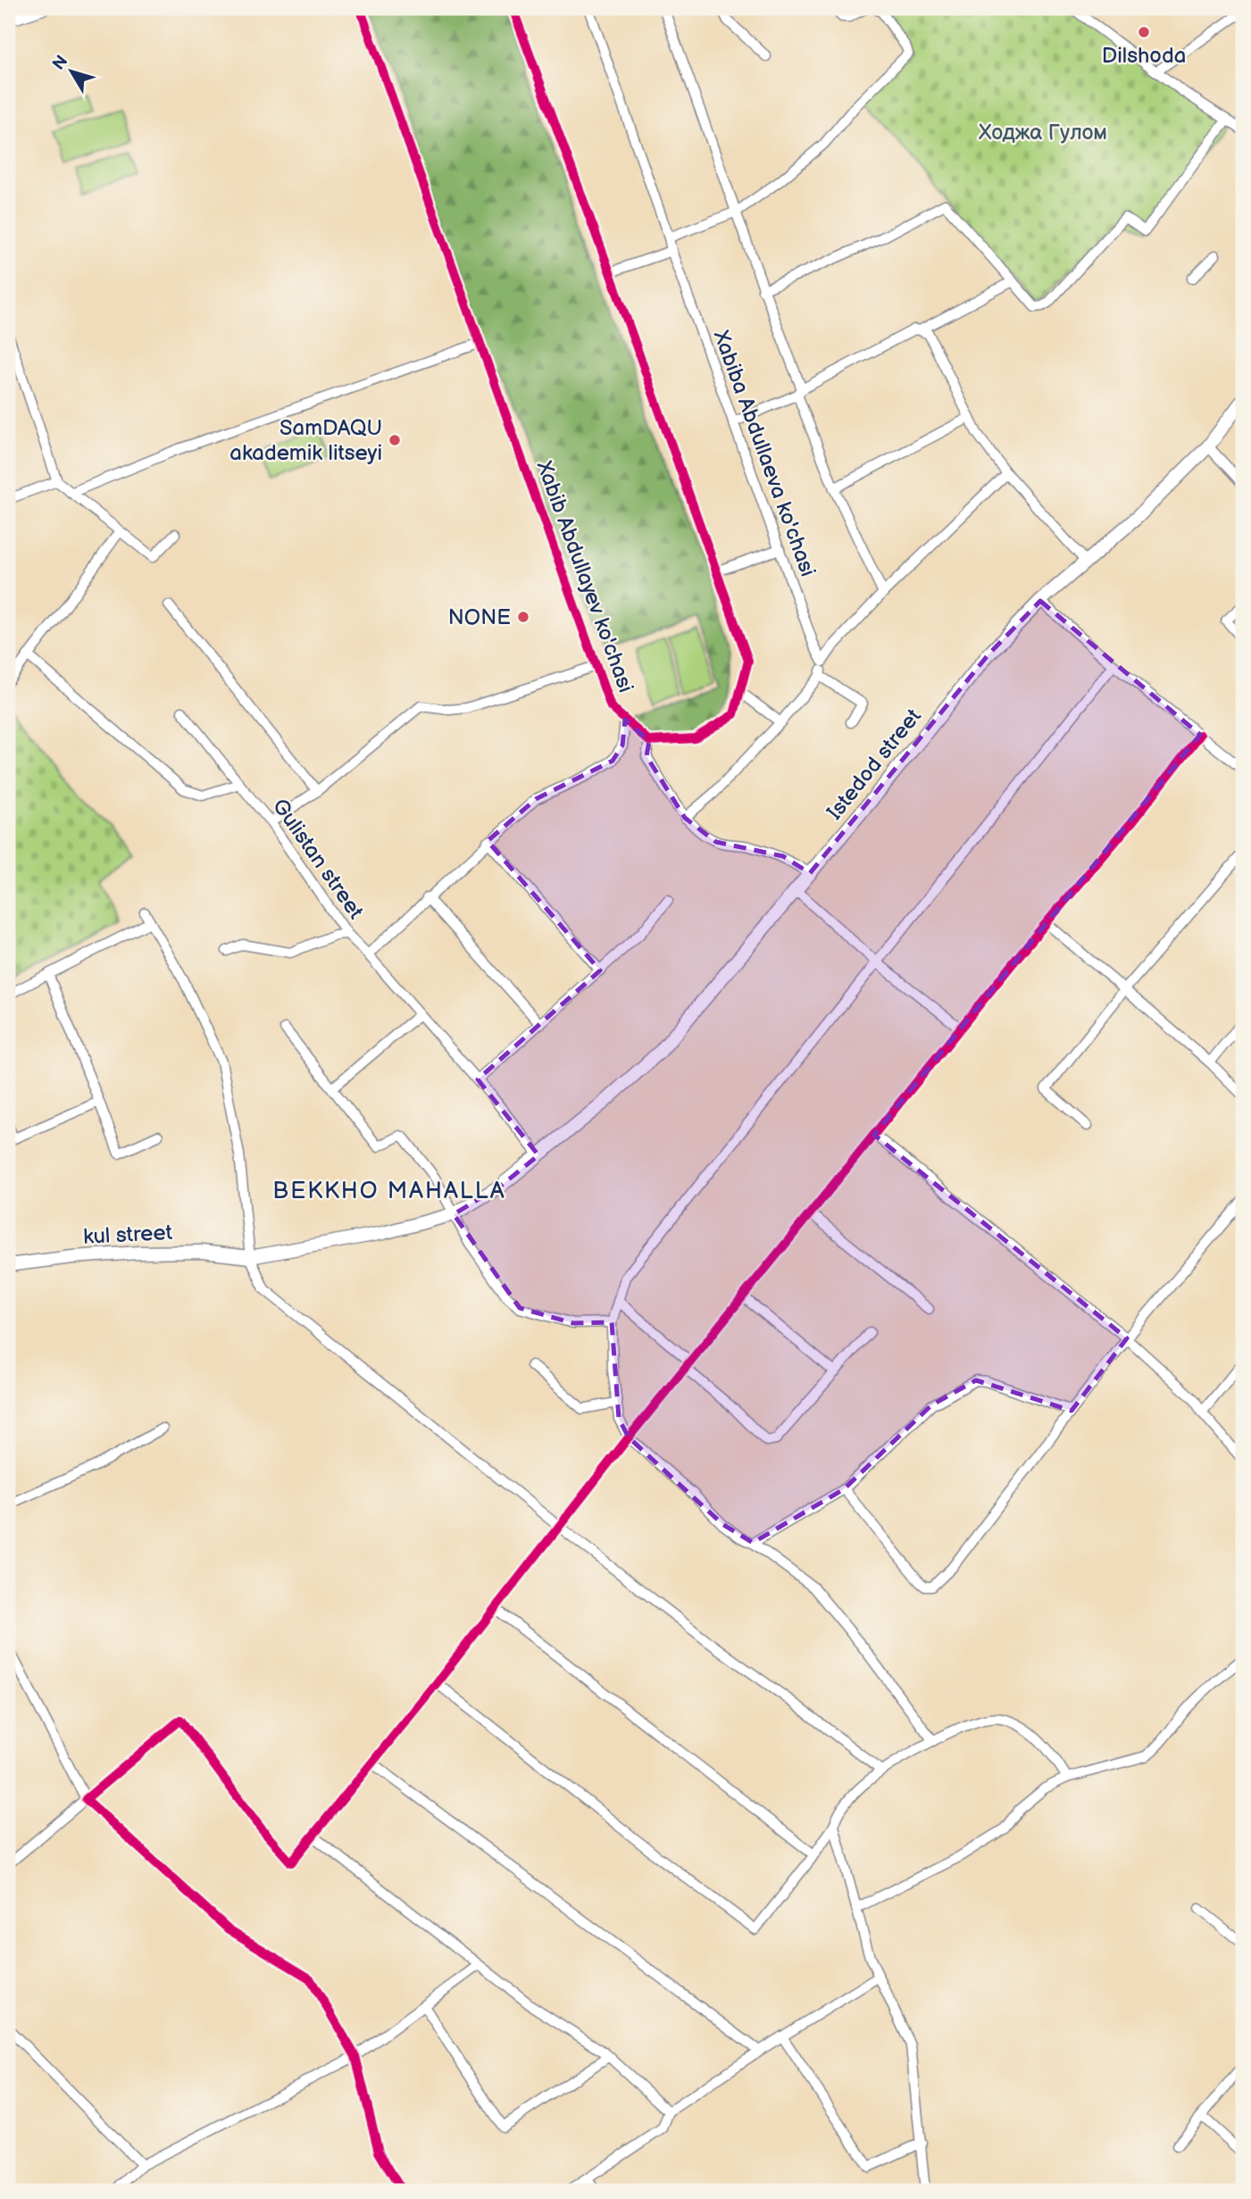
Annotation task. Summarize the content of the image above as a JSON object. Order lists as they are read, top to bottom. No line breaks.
{"streets":{"street":["Xabiba Abdullaeva ko'chasi","Xabib Abdullayev ko'chasi","Istedod street","Gulistan street","kul street"]},"crossings":[["Istedod street","Gulistan street"],["Istedod street","kul street"]],"districts":["BEKKHO MAHALLA"],"parks":["Ходжа Гулом"],"places":["Dilshoda","SamDAQU akademik litseyi","NONE"],"north":"top left"}
